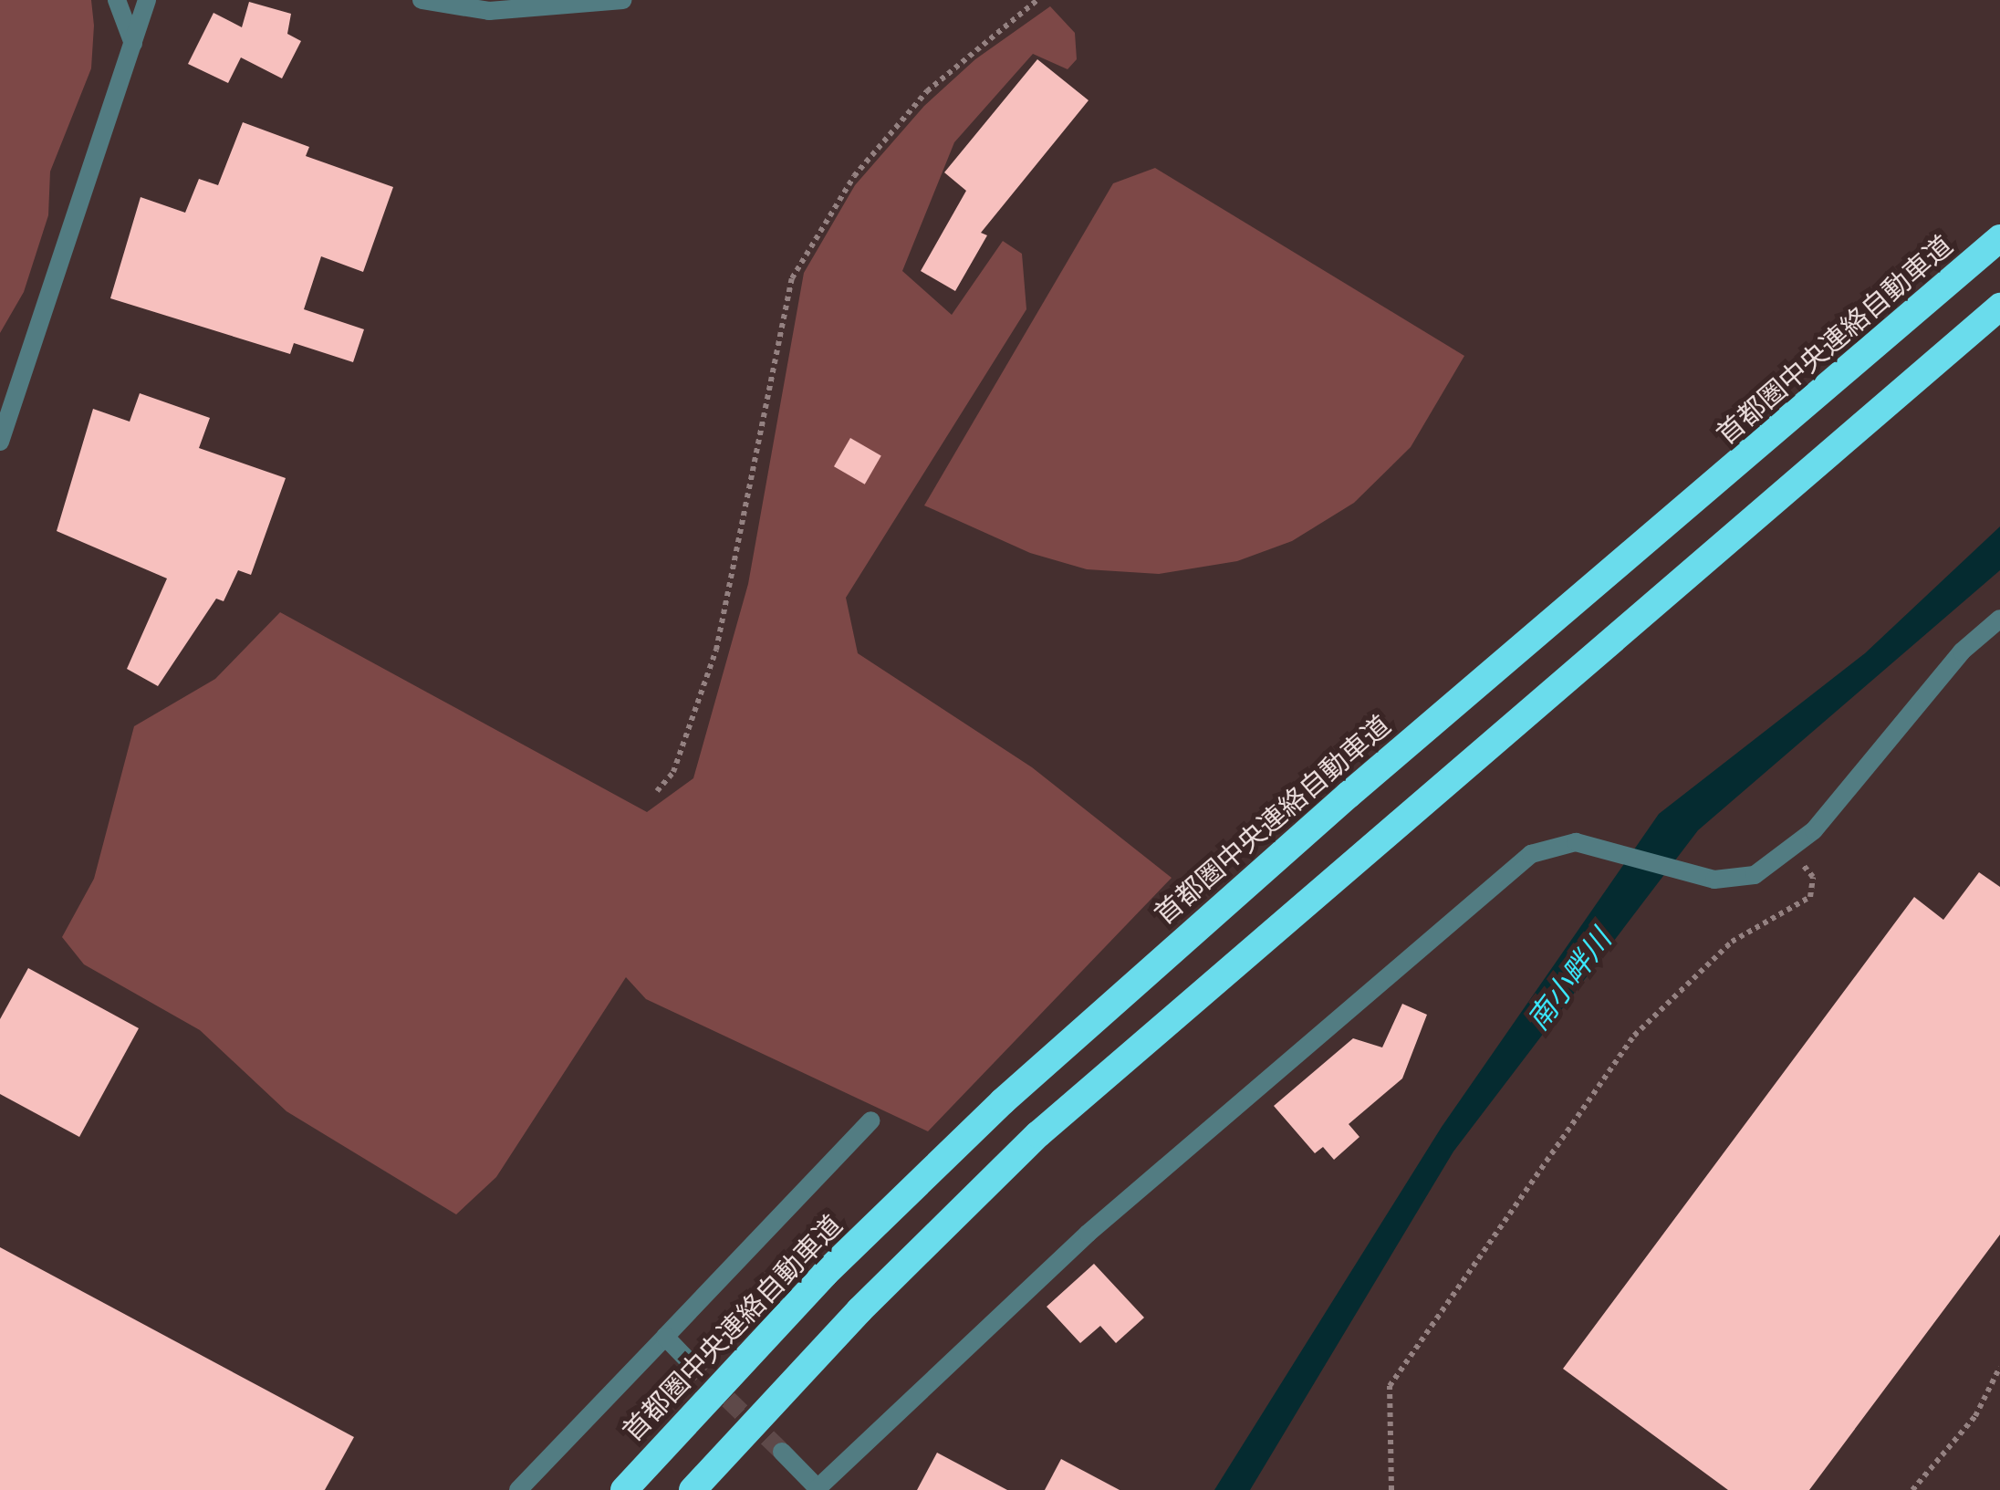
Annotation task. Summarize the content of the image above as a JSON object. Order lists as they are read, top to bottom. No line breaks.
{"streets":{"highway":["首都圏中央連絡自動車道"]},"water":["南小畔川"]}
